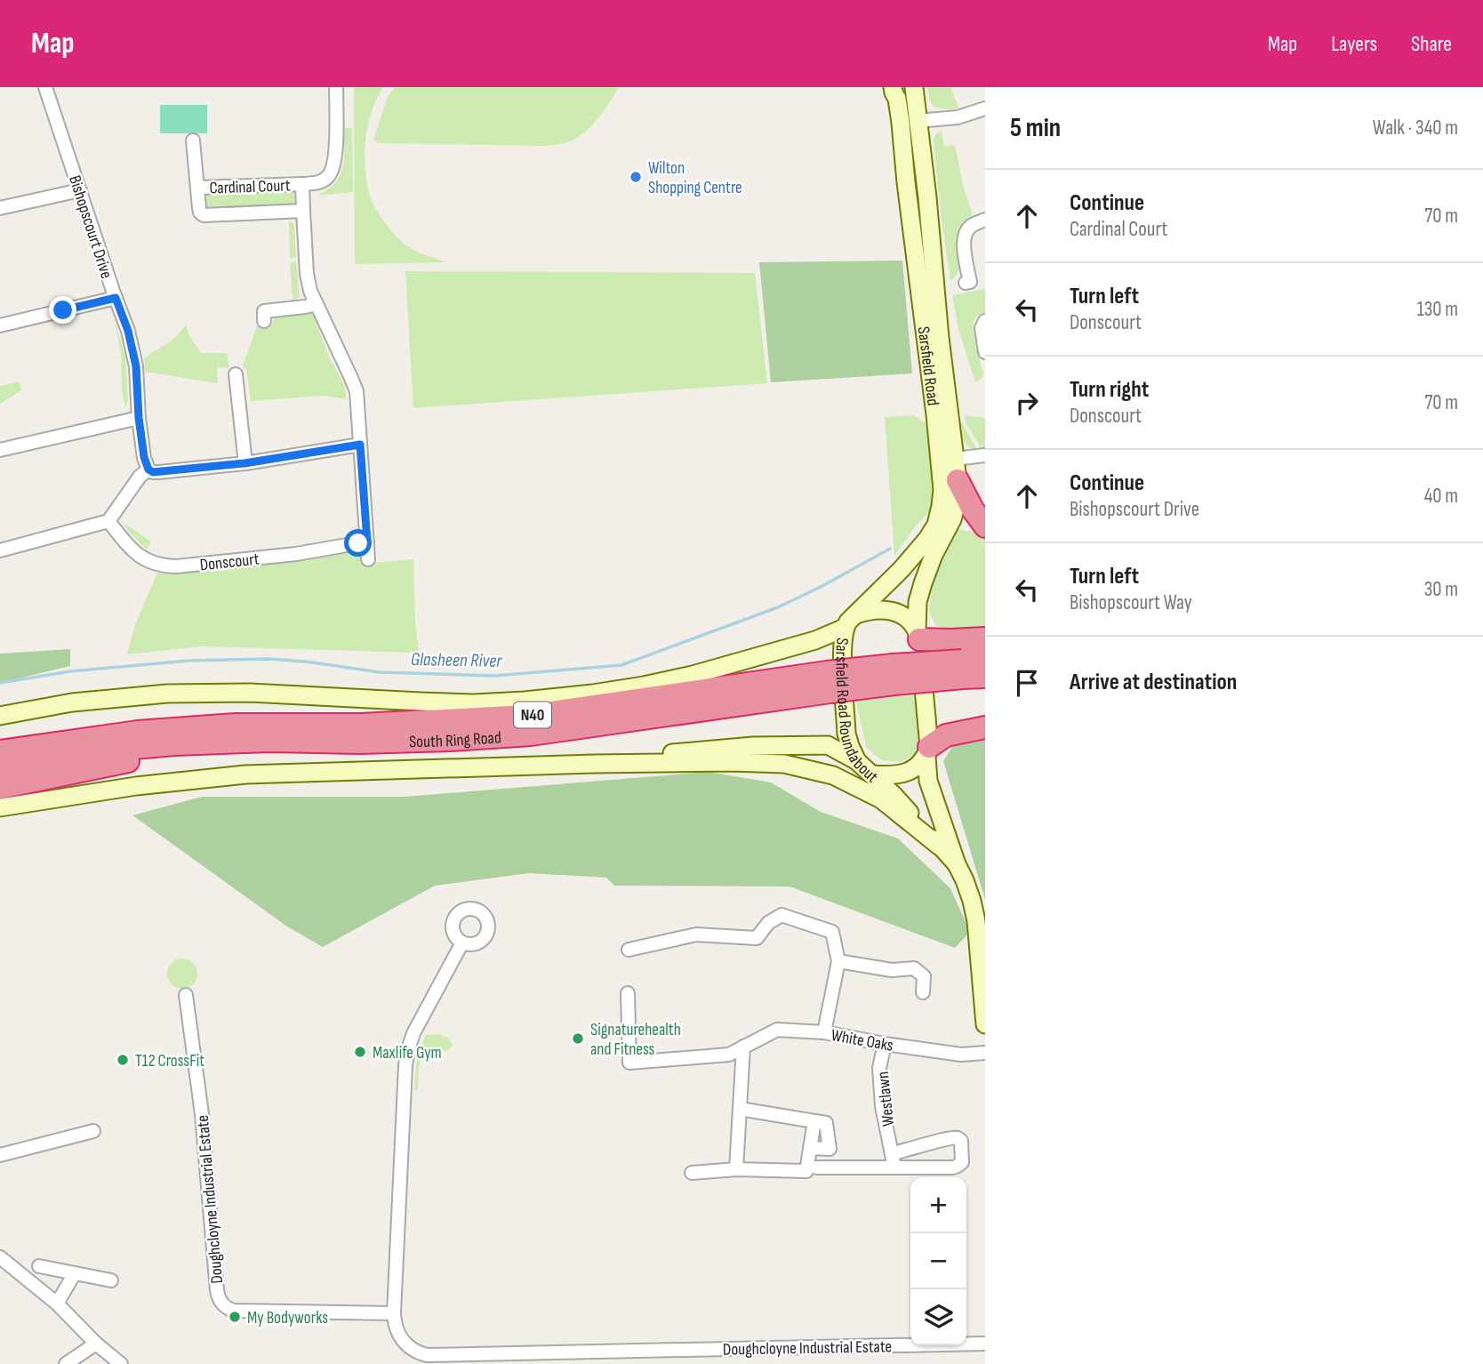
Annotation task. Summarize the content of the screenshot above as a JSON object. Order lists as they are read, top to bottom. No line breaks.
{"streets":{"highway":["N40","South Ring Road"],"main road":["Sarsfield Road","Sarsfield Road Roundabout"],"street":["Cardinal Court","Bishopscourt Drive","Donscourt","White Oaks","Westlawn","Doughcloyne Industrial Estate"]},"crossings":[["Cardinal Court","Donscourt"],["Sarsfield Road","Sarsfield Road Roundabout"],["White Oaks","Westlawn"]],"water":["Glasheen River"],"places":["Wilton Shopping Centre","Signaturehealth and Fitness","Maxlife Gym","T12 CrossFit","My Bodyworks"],"page":{"header":"Map","nav":["Map","Layers","Share"],"heading":["5 min","Walk · 340 m"],"list":[["Continue","Cardinal Court","70 m"],["Turn left","Donscourt","130 m"],["Turn right","Donscourt","70 m"],["Continue","Bishopscourt Drive","40 m"],["Turn left","Bishopscourt Way","30 m"],"Arrive at destination"],"map_buttons":["+","−"]}}
